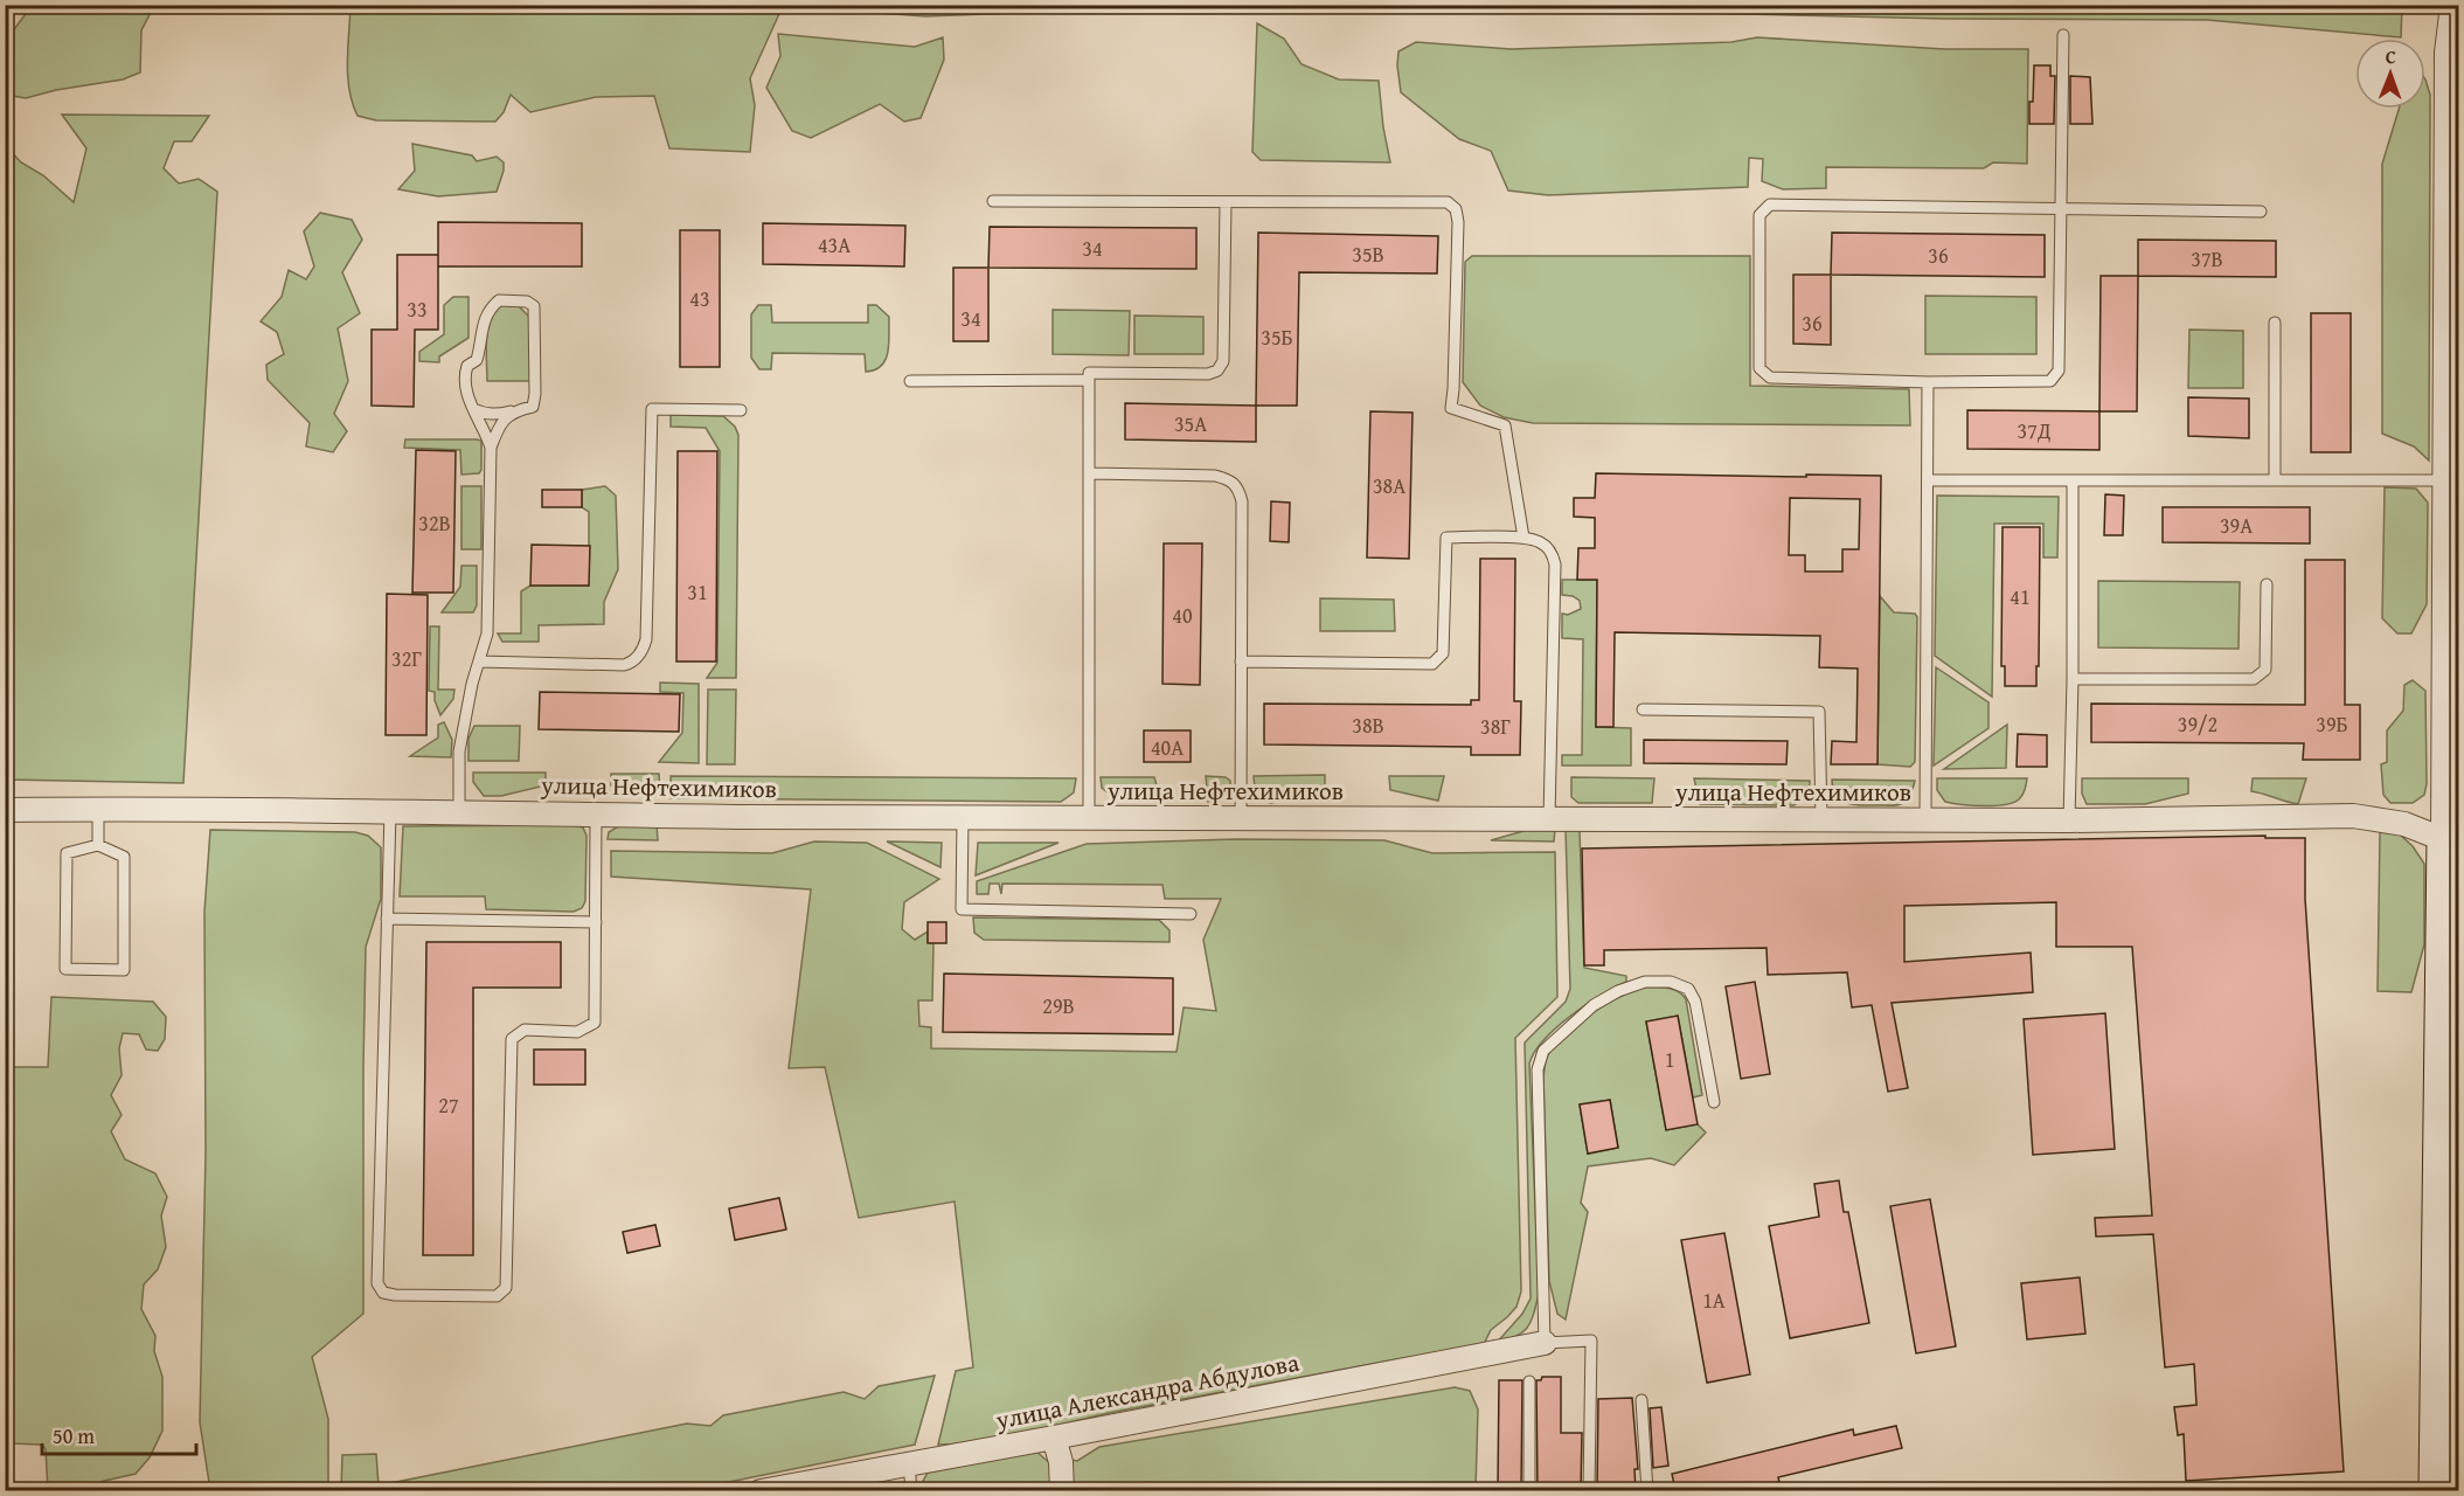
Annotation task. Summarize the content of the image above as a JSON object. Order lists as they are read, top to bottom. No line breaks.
{"streets":{"street":["улица Нефтехимиков","улица Александра Абдулова"]},"house_numbers":["43А","34","35В","36","37В","43","33","34","36","35Б","35А","37Д","38А","32В","39А","31","41","40","32Г","39/2","39Б","38В","38Г","40А","29В","1","27","1А"],"scale_bar":"50 m","north":"top"}
